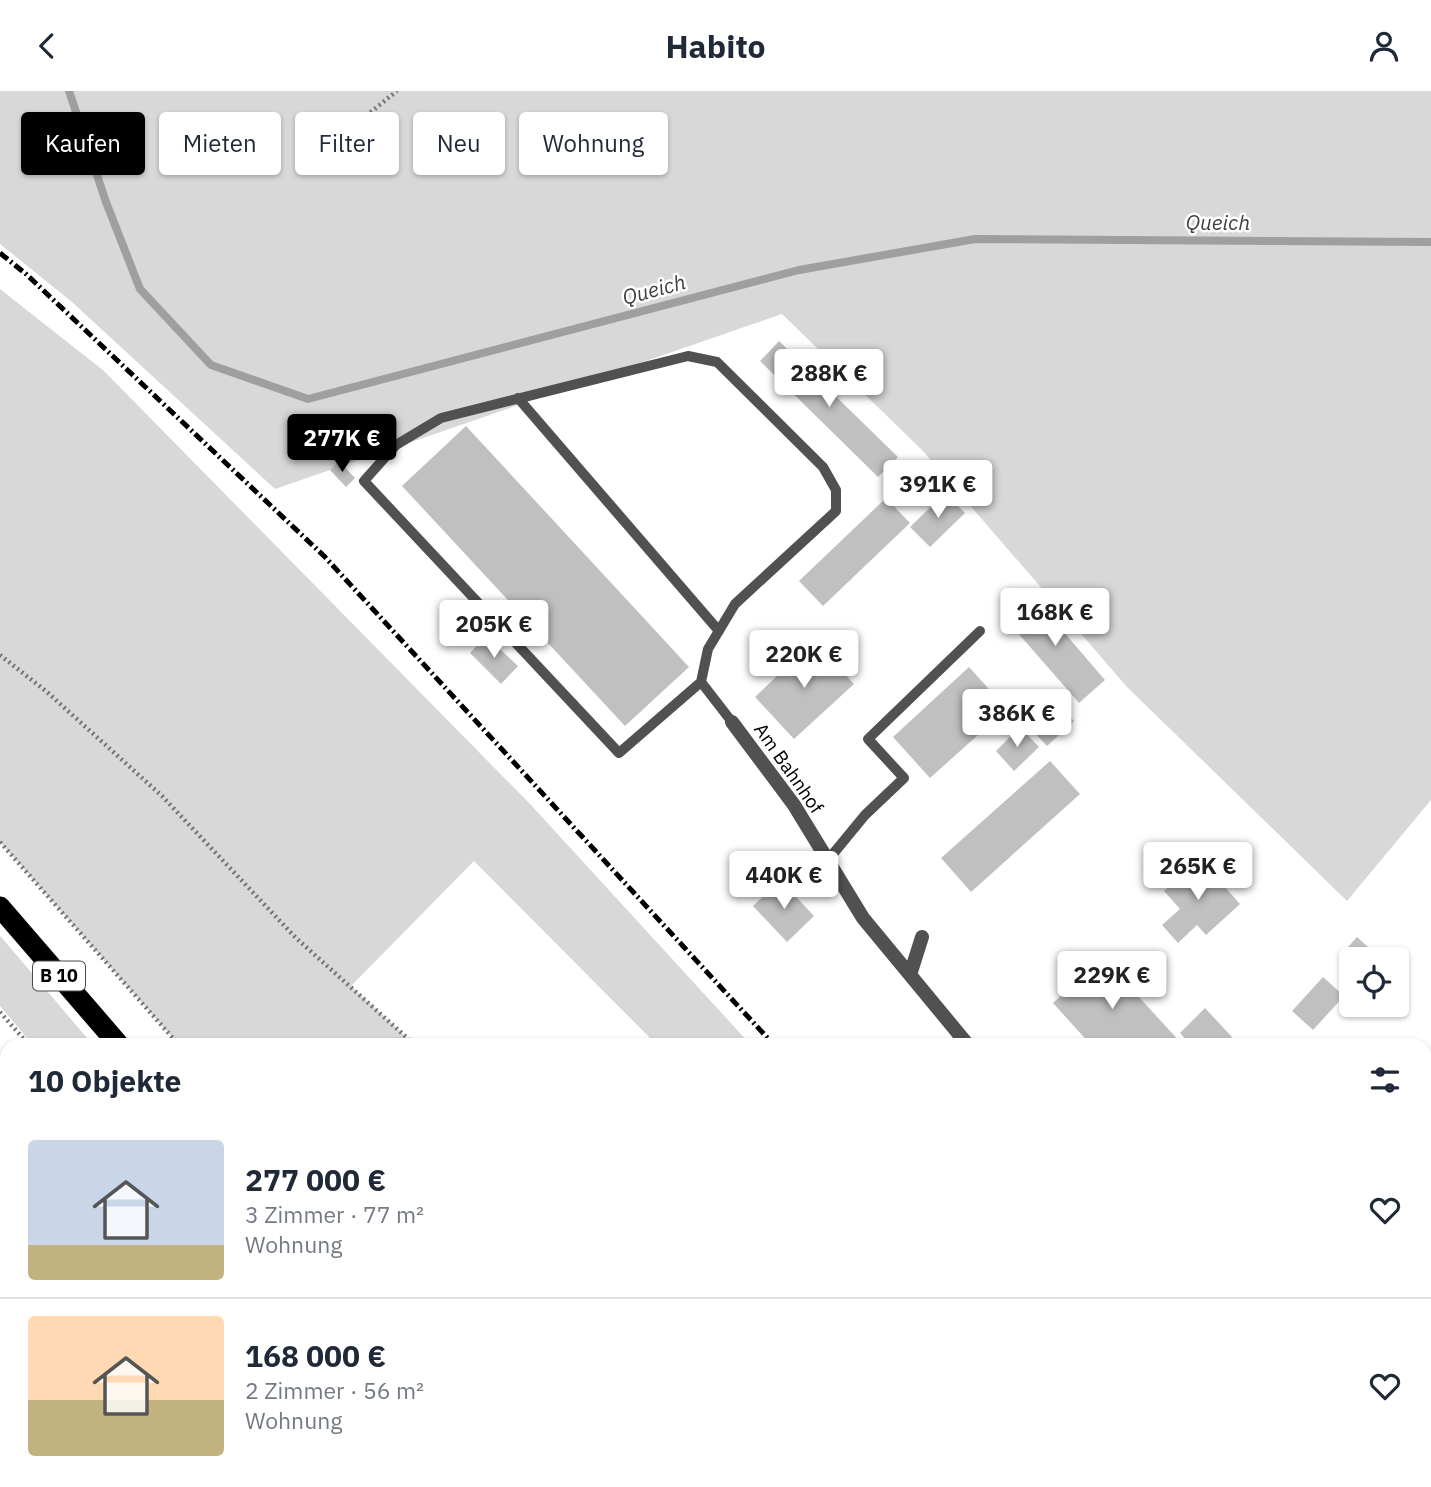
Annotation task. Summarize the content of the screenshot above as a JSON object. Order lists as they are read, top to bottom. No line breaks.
{"streets":{"highway":["B 10"],"street":["Am Bahnhof"]},"water":["Queich"],"page":{"header":"Habito","chip":["Kaufen","Mieten","Filter","Neu","Wohnung"],"price":["288K €","277K €","391K €","168K €","205K €","220K €","386K €","265K €","440K €","229K €"],"heading":"10 Objekte","list":[{"name":"277 000 €","note":"3 Zimmer · 77 m² · Wohnung"},{"name":"168 000 €","note":"2 Zimmer · 56 m² · Wohnung"}]}}
